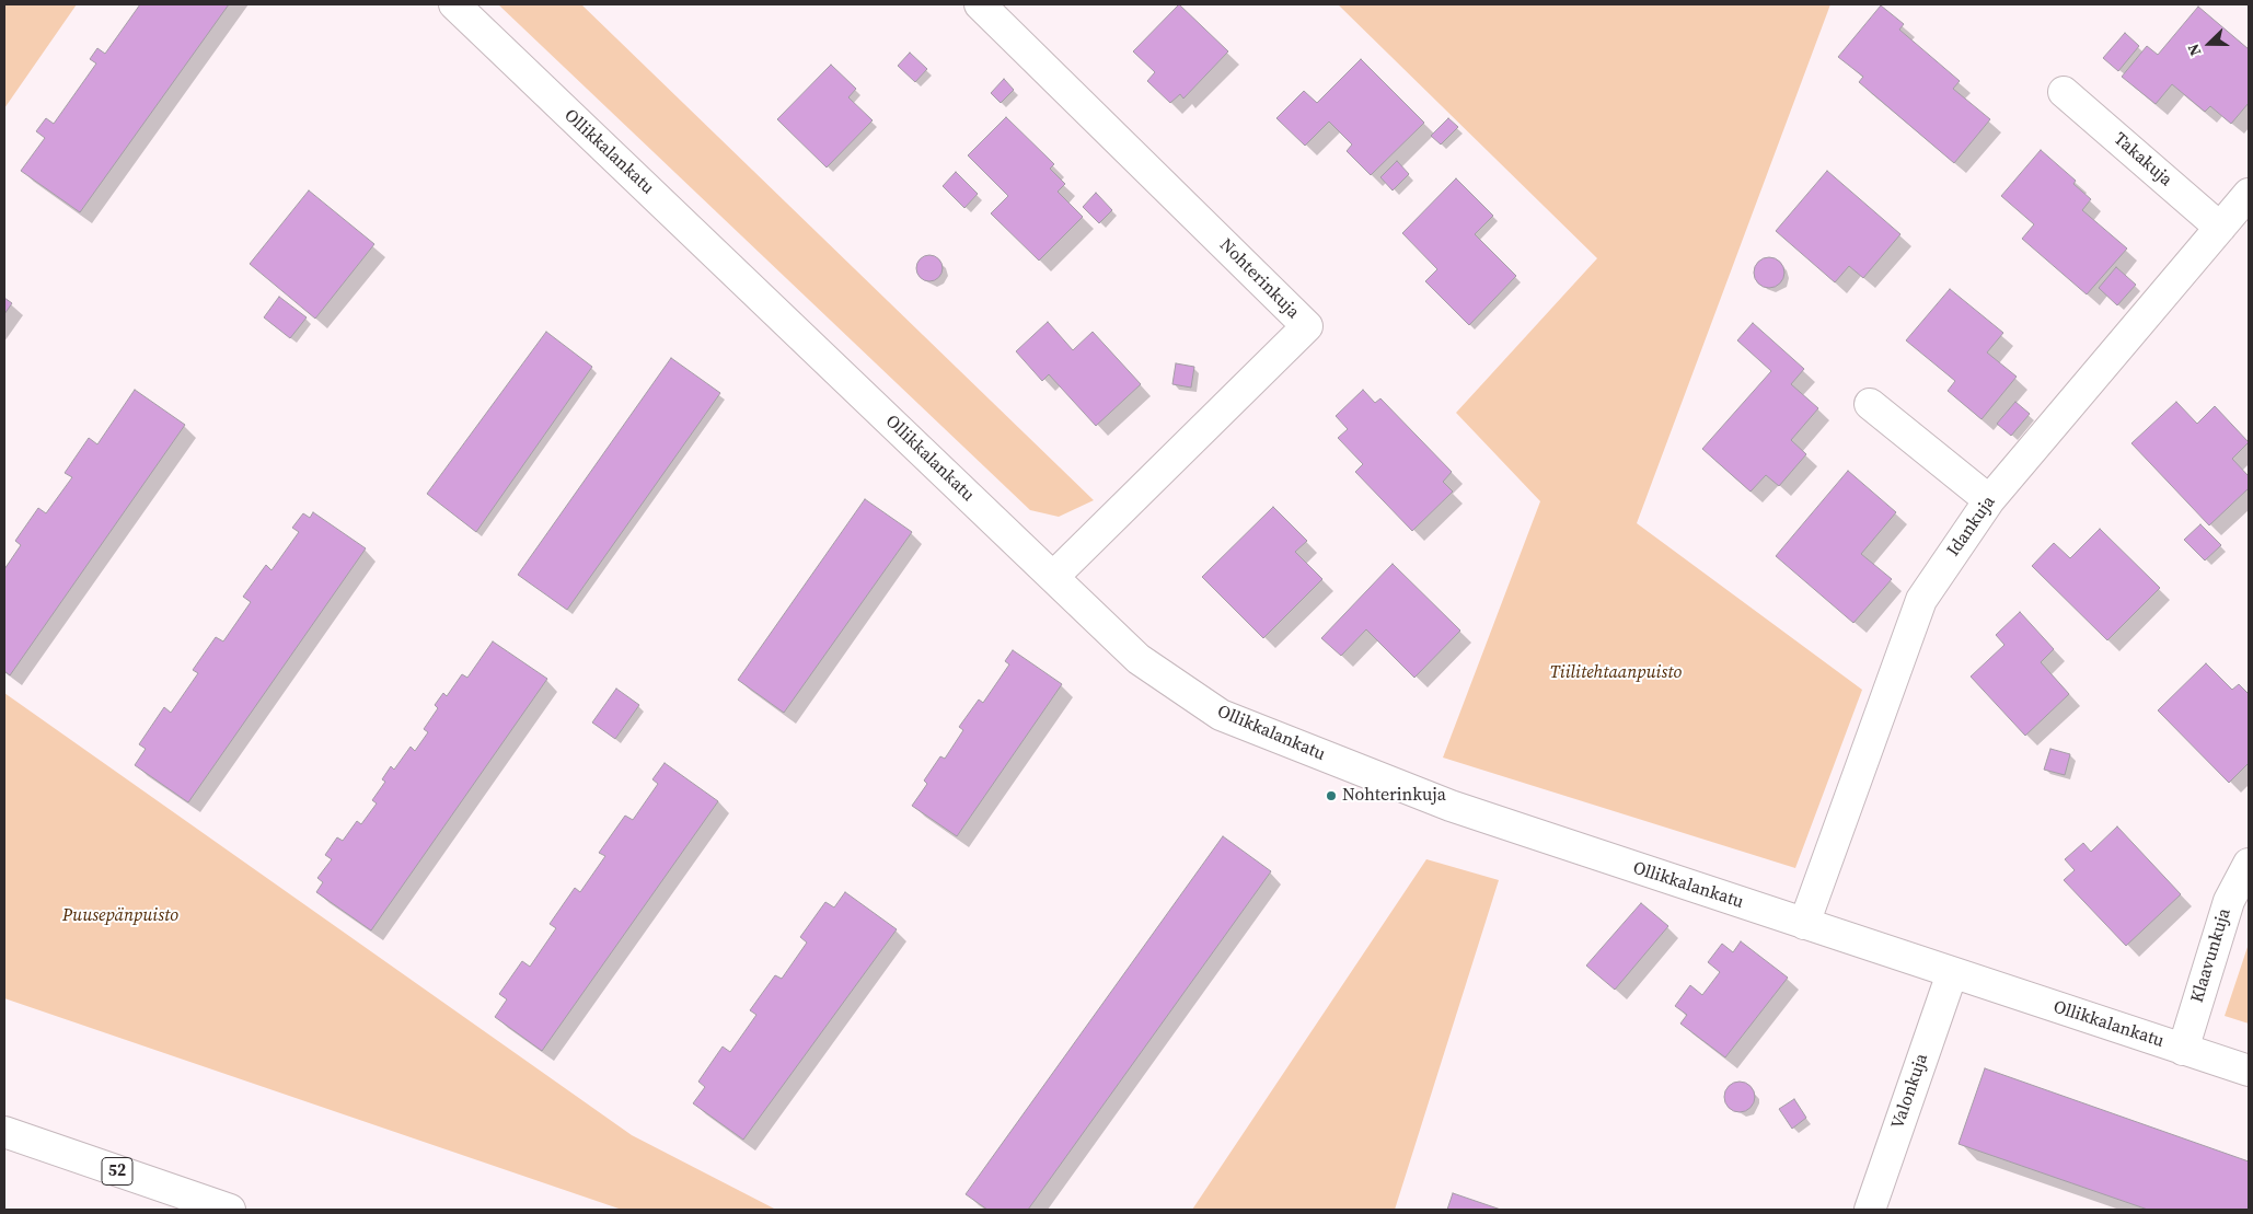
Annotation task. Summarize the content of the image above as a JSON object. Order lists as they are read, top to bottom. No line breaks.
{"streets":{"street":["Ollikkalankatu","Takakuja","Nohterinkuja","Idankuja","Klaavunkuja","Valonkuja","52"]},"crossings":[["Ollikkalankatu","Nohterinkuja"],["Ollikkalankatu","Idankuja"],["Ollikkalankatu","Klaavunkuja"],["Ollikkalankatu","Valonkuja"],["Takakuja","Idankuja"]],"parks":["Tiilitehtaanpuisto","Puusepänpuisto"],"places":["Nohterinkuja"],"north":"left"}
